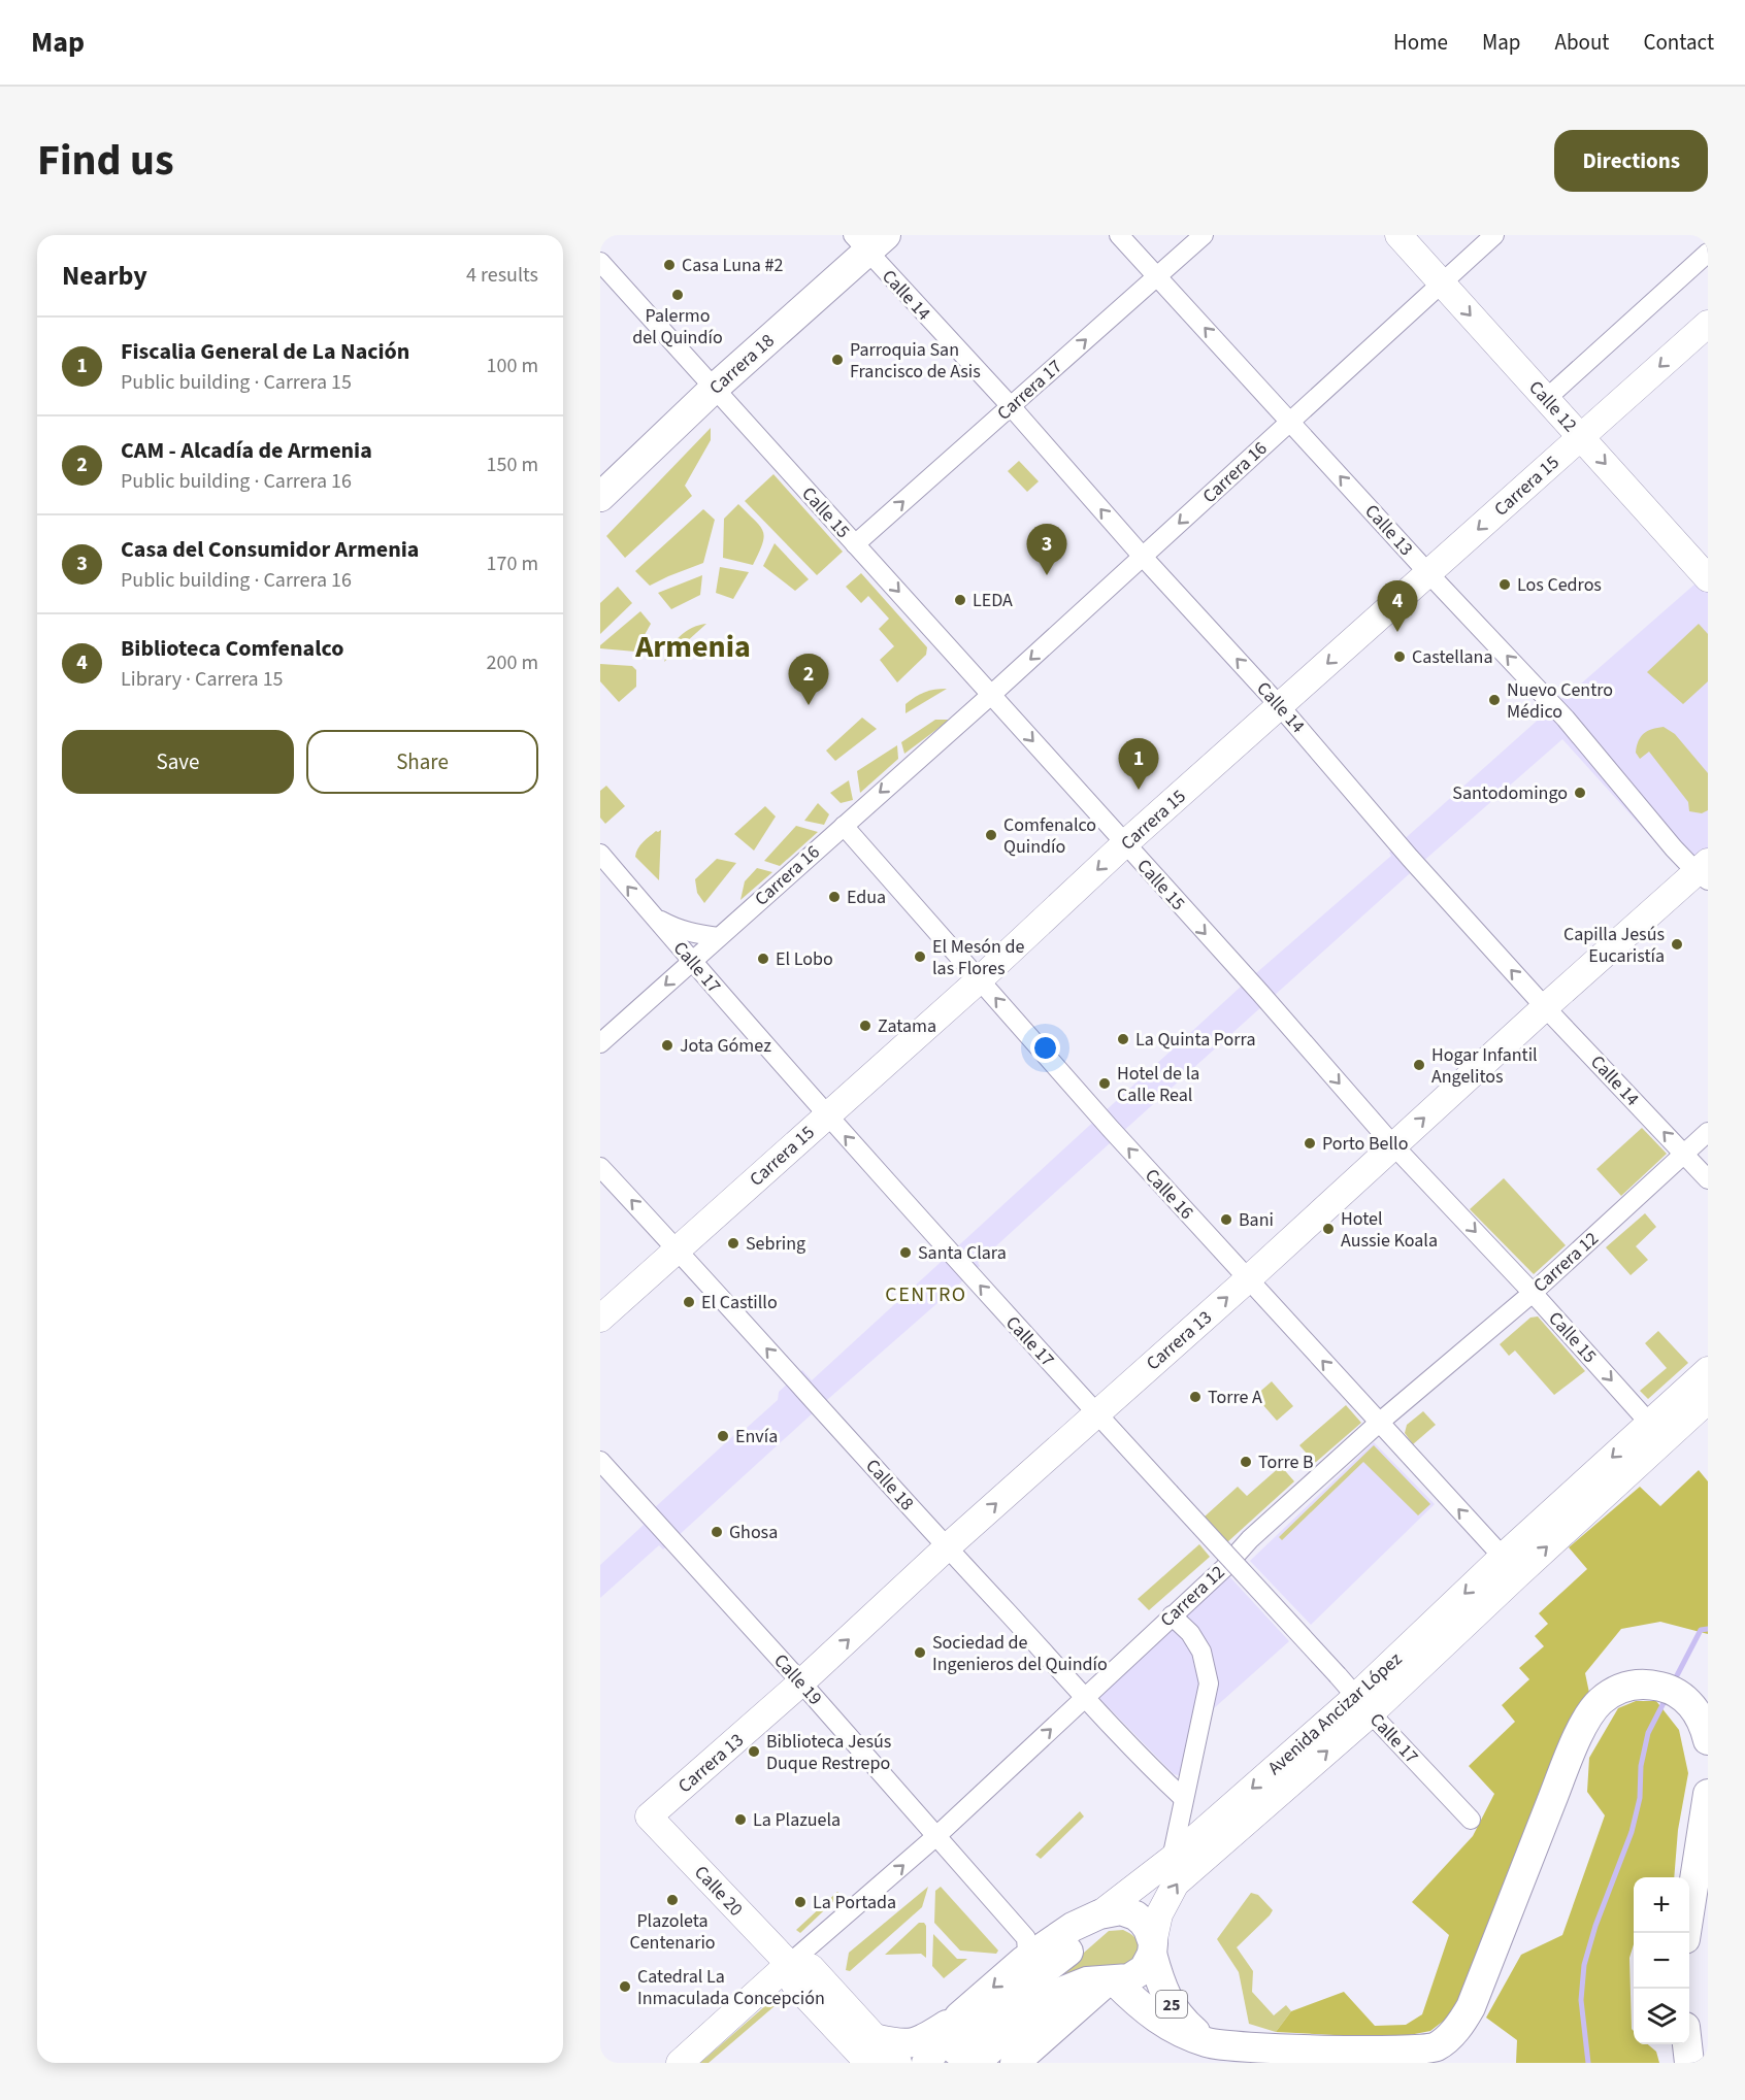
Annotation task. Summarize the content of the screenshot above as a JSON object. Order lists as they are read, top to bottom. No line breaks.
{"streets":{"main road":["Carrera 18","Avenida Ancizar López","25"],"street":["Calle 14","Carrera 17","Calle 12","Carrera 16","Carrera 15","Calle 15","Calle 13","Calle 17","Calle 16","Carrera 12","Carrera 13","Calle 18","Calle 19","Calle 20"]},"crossings":[["Calle 14","Carrera 18"],["Calle 14","Carrera 17"],["Calle 14","Carrera 16"],["Calle 14","Carrera 15"],["Calle 14","Carrera 12"],["Calle 14","Carrera 13"],["Carrera 18","Calle 15"],["Carrera 17","Calle 15"],["Carrera 17","Calle 13"],["Calle 12","Carrera 16"],["Calle 12","Carrera 15"],["Carrera 16","Calle 15"],["Carrera 16","Calle 13"],["Carrera 16","Calle 17"],["Carrera 16","Calle 16"],["Carrera 15","Calle 15"],["Carrera 15","Calle 13"],["Carrera 15","Calle 17"],["Carrera 15","Calle 16"],["Carrera 15","Calle 18"],["Calle 15","Carrera 12"],["Calle 15","Carrera 13"],["Calle 15","Avenida Ancizar López"],["Calle 13","Carrera 13"],["Calle 17","Carrera 13"],["Calle 17","Avenida Ancizar López"],["Calle 16","Carrera 12"],["Calle 16","Carrera 13"],["Calle 16","Avenida Ancizar López"],["Carrera 12","Calle 18"],["Carrera 12","Calle 19"],["Carrera 12","Calle 20"],["Carrera 13","Calle 18"],["Carrera 13","Calle 19"],["Carrera 13","Calle 20"],["Avenida Ancizar López","25"]],"one_way":["Calle 14","Carrera 17","Calle 12","Carrera 16","Carrera 15","Calle 15","Calle 13","Calle 17","Calle 16","Carrera 13","Calle 18"],"districts":["Armenia","CENTRO"],"places":["Casa Luna #2","Palermo del Quindío","Parroquia San Francisco de Asis","Los Cedros","LEDA","Castellana","Nuevo Centro Médico","Santodomingo","Comfenalco Quindío","Edua","Capilla Jesús Eucaristía","El Mesón de las Flores","El Lobo","Zatama","La Quinta Porra","Jota Gómez","Hogar Infantil Angelitos","Hotel de la Calle Real","Porto Bello","Bani","Hotel Aussie Koala","Sebring","Santa Clara","El Castillo","Torre A","Envía","Torre B","Ghosa","Sociedad de Ingenieros del Quindío","Biblioteca Jesús Duque Restrepo","La Plazuela","Plazoleta Centenario","La Portada","Catedral La Inmaculada Concepción"],"page":{"header":"Map","nav":["Home","Map","About","Contact"],"title":"Find us","buttons":["Directions",["Save","Share"]],"heading":["Nearby","4 results"],"list":[{"mark":"1","name":"Fiscalia General de La Nación","note":"Public building · Carrera 15","value":"100 m"},{"mark":"2","name":"CAM - Alcadía de Armenia","note":"Public building · Carrera 16","value":"150 m"},{"mark":"3","name":"Casa del Consumidor Armenia","note":"Public building · Carrera 16","value":"170 m"},{"mark":"4","name":"Biblioteca Comfenalco","note":"Library · Carrera 15","value":"200 m"}],"pins":["3","4","2","1"],"map_buttons":["+","−"]}}
